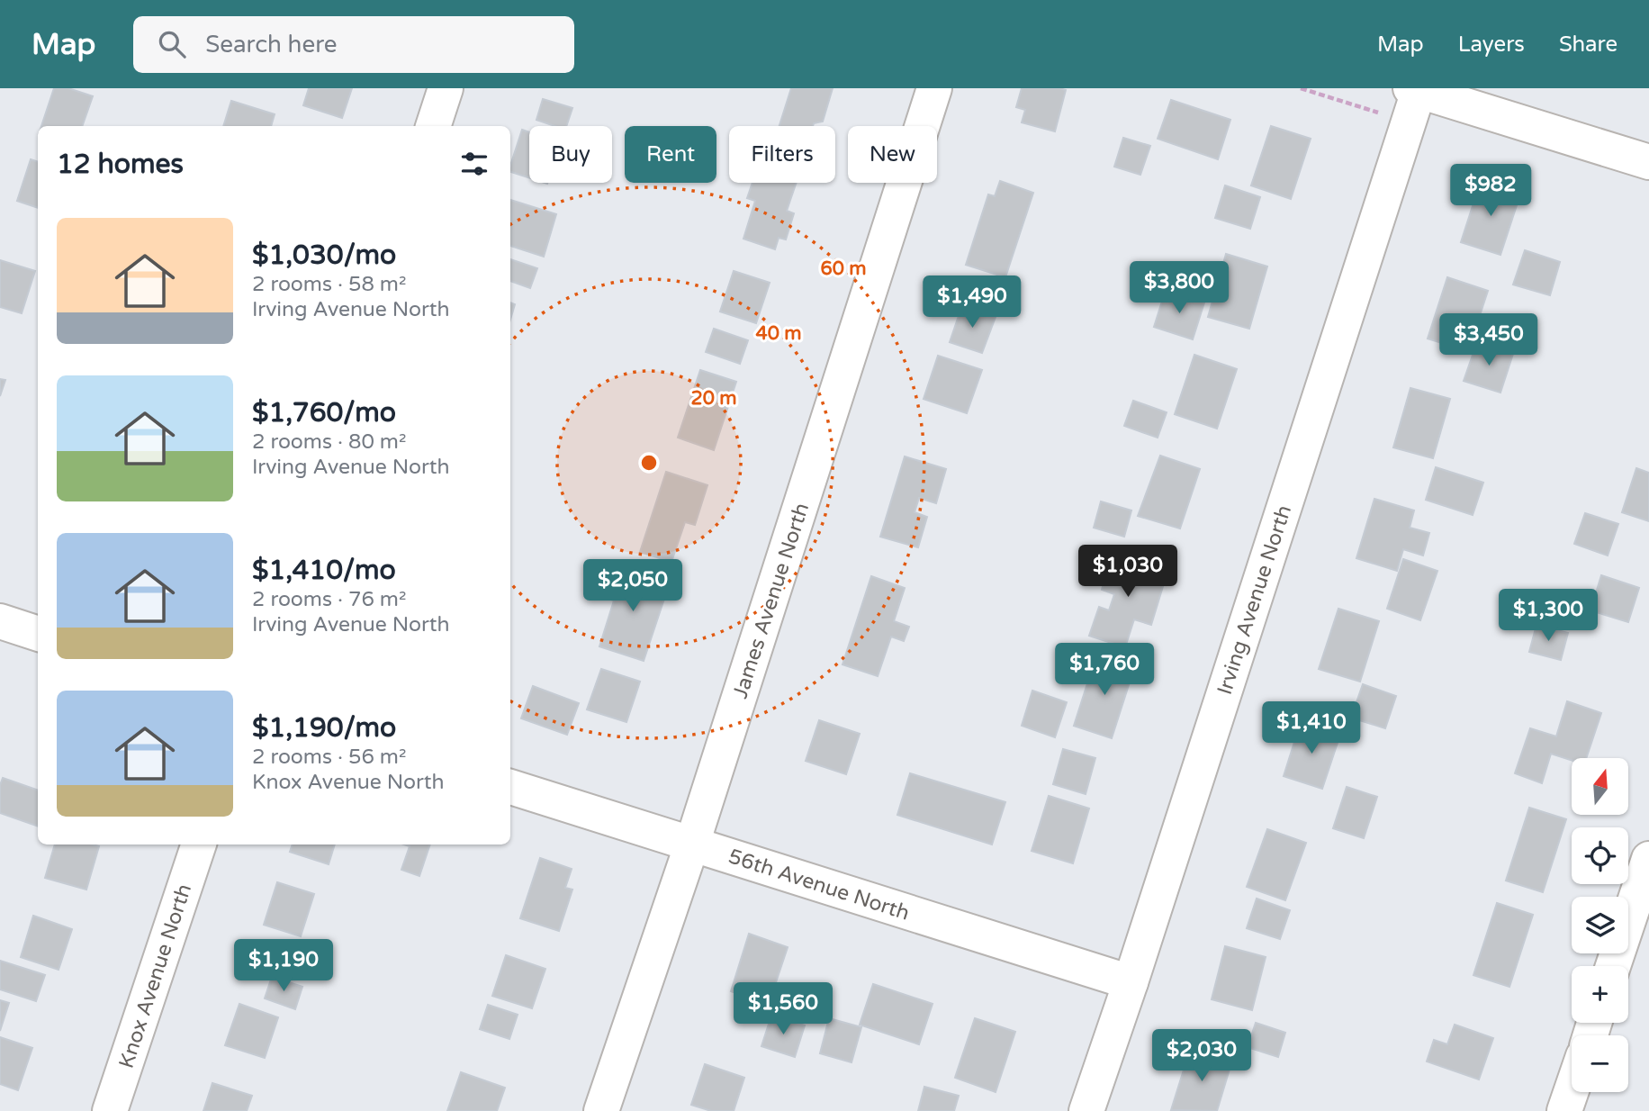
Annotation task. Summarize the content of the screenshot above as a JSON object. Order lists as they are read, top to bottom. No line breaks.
{"streets":{"street":["Irving Avenue North","James Avenue North","56th Avenue North","Knox Avenue North"]},"crossings":[["Irving Avenue North","56th Avenue North"],["James Avenue North","56th Avenue North"]],"north":"top","page":{"header":"Map","search":"Search here","nav":["Map","Layers","Share"],"chip":["Buy","Rent","Filters","New"],"heading":"12 homes","price":["$982","$3,800","$1,490","$3,450","$1,030","$2,050","$1,300","$1,760","$1,410","$1,190","$1,560","$2,030"],"list":[{"name":"$1,030/mo","note":"2 rooms · 58 m² · Irving Avenue North"},{"name":"$1,760/mo","note":"2 rooms · 80 m² · Irving Avenue North"},{"name":"$1,410/mo","note":"2 rooms · 76 m² · Irving Avenue North"},{"name":"$1,190/mo","note":"2 rooms · 56 m² · Knox Avenue North"}],"map_buttons":["+","−"]},"rings":["60 m","40 m","20 m"]}
